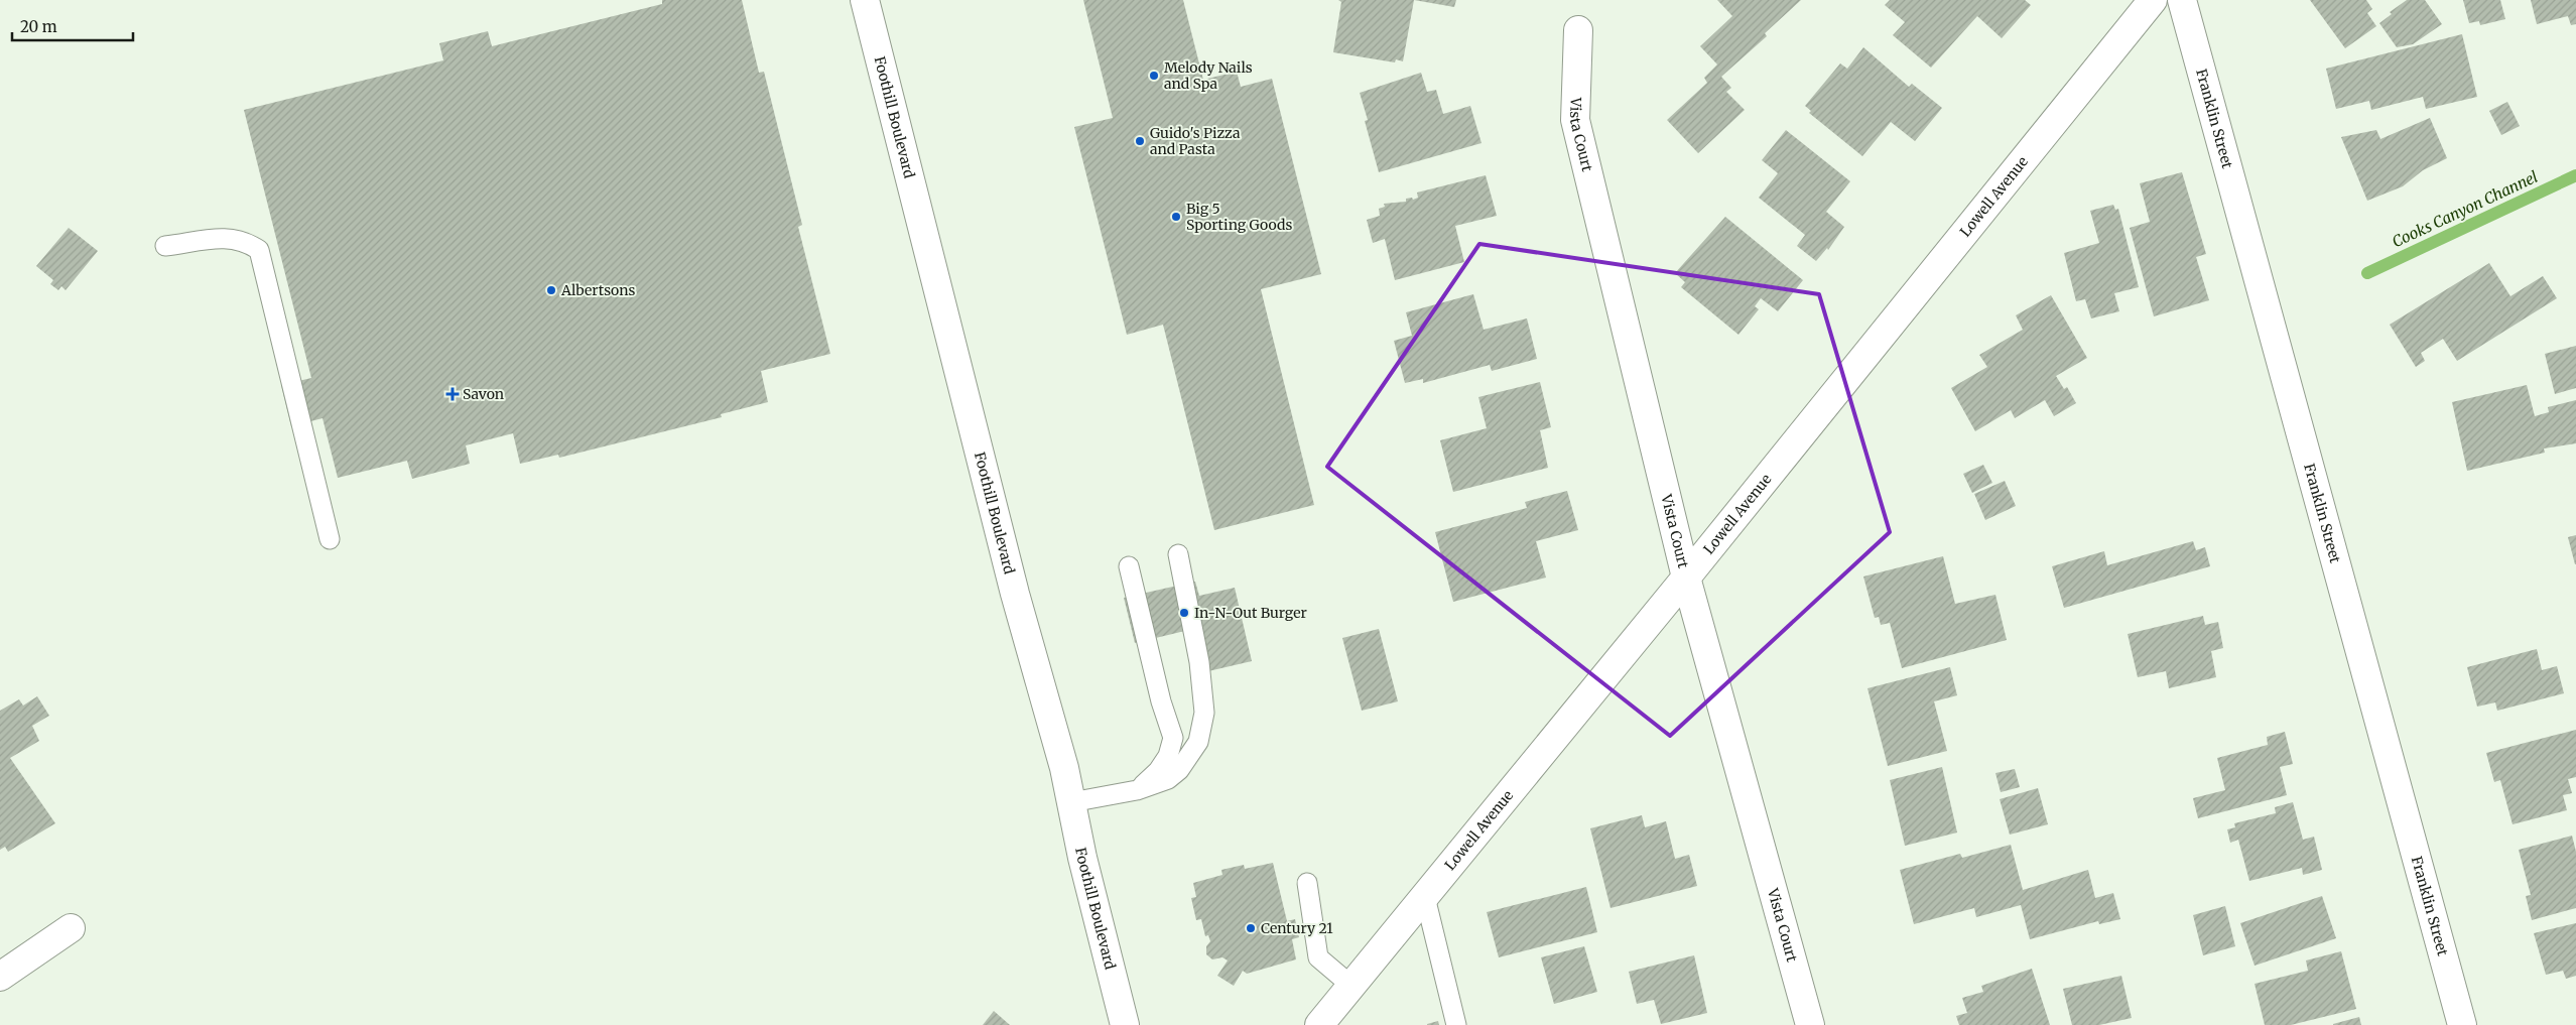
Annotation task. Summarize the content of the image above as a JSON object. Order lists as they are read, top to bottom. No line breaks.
{"streets":{"street":["Foothill Boulevard","Franklin Street","Vista Court","Lowell Avenue"]},"crossings":[["Vista Court","Lowell Avenue"]],"water":["Cooks Canyon Channel"],"places":{"other":["Melody Nails and Spa","Guido's Pizza and Pasta","Big 5 Sporting Goods","Albertsons","In-N-Out Burger","Century 21"],"health":["Savon"]},"scale_bar":"20 m"}
